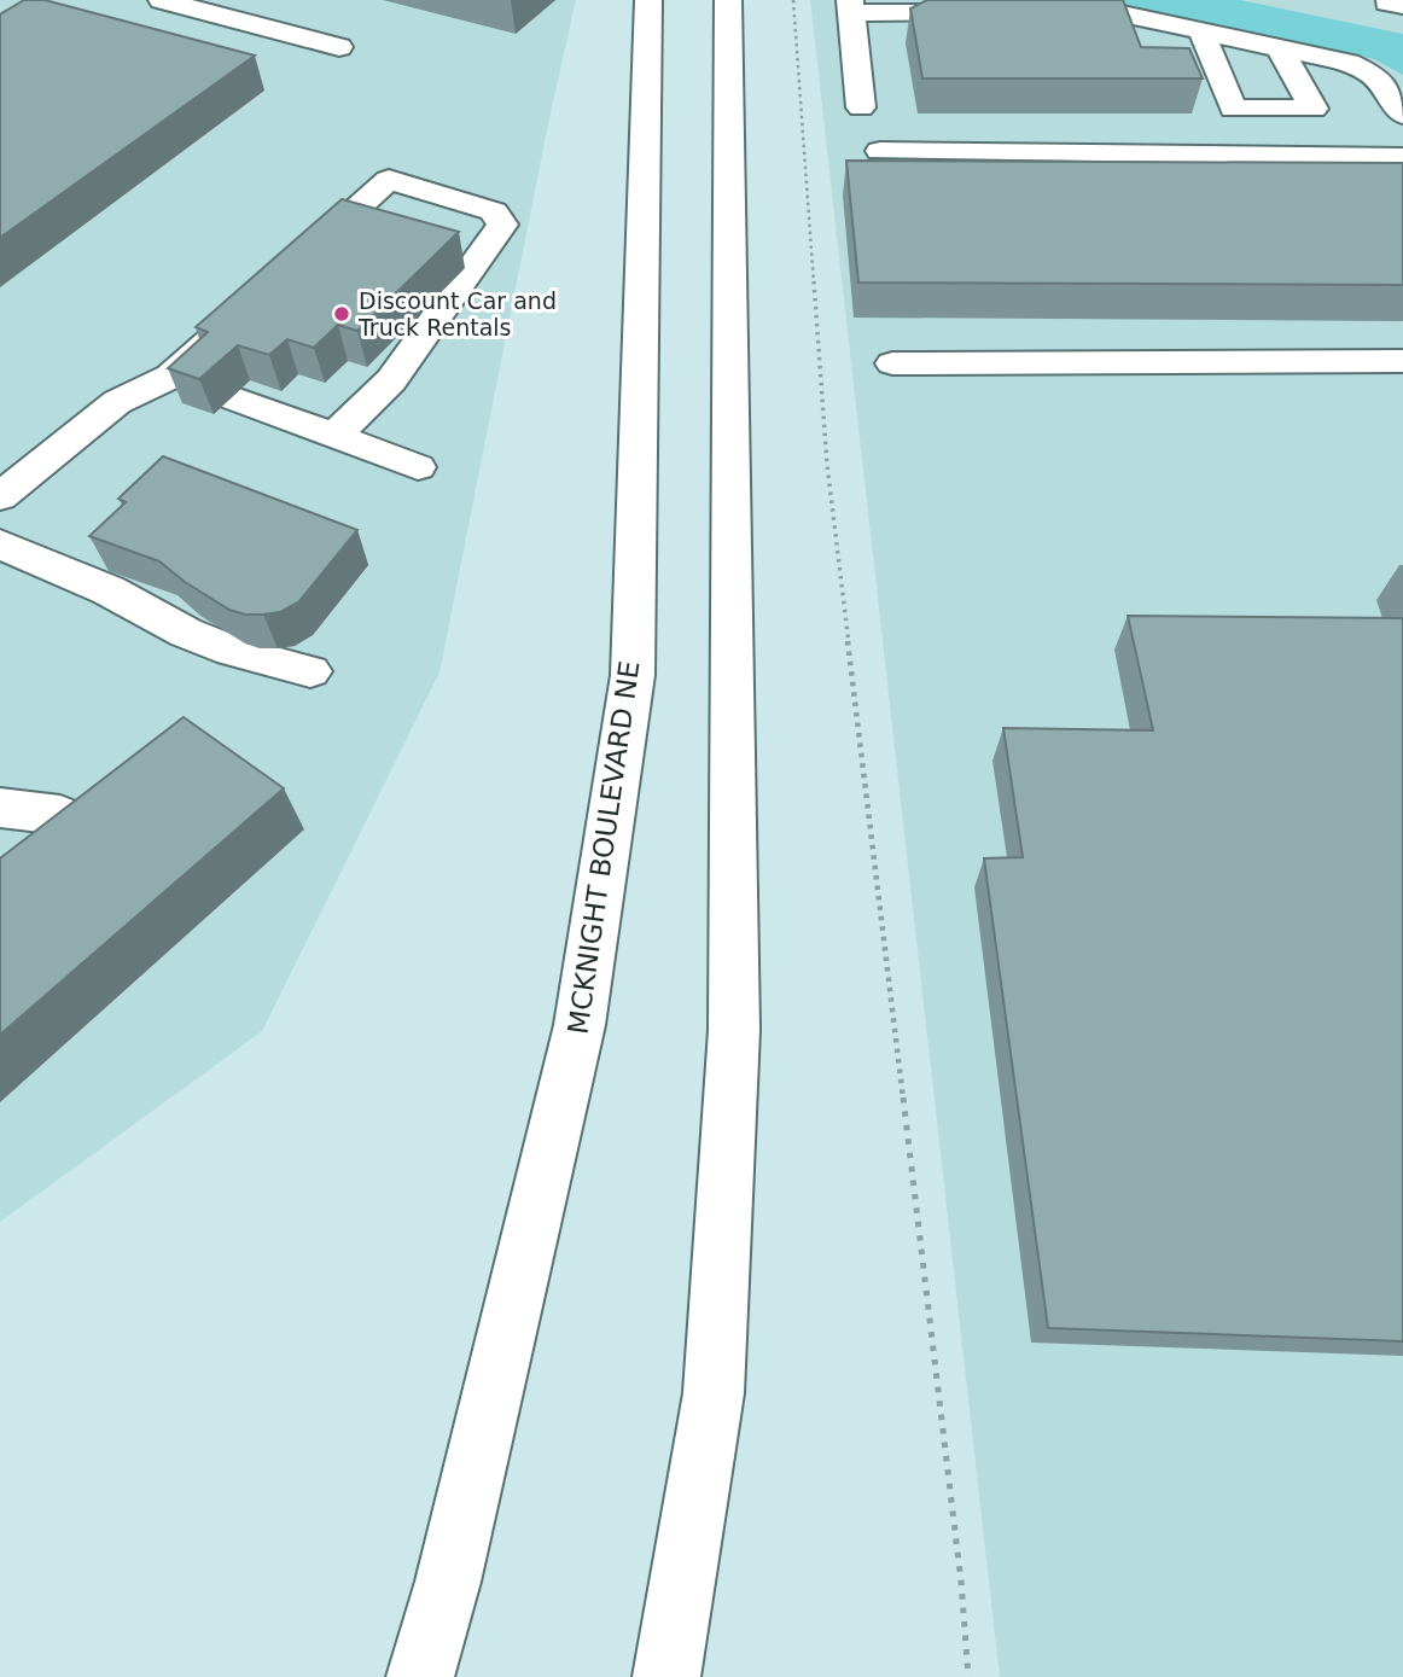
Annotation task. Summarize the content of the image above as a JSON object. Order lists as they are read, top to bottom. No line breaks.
{"streets":{"main road":["MCKNIGHT BOULEVARD NE"]},"places":["Discount Car and Truck Rentals"]}
